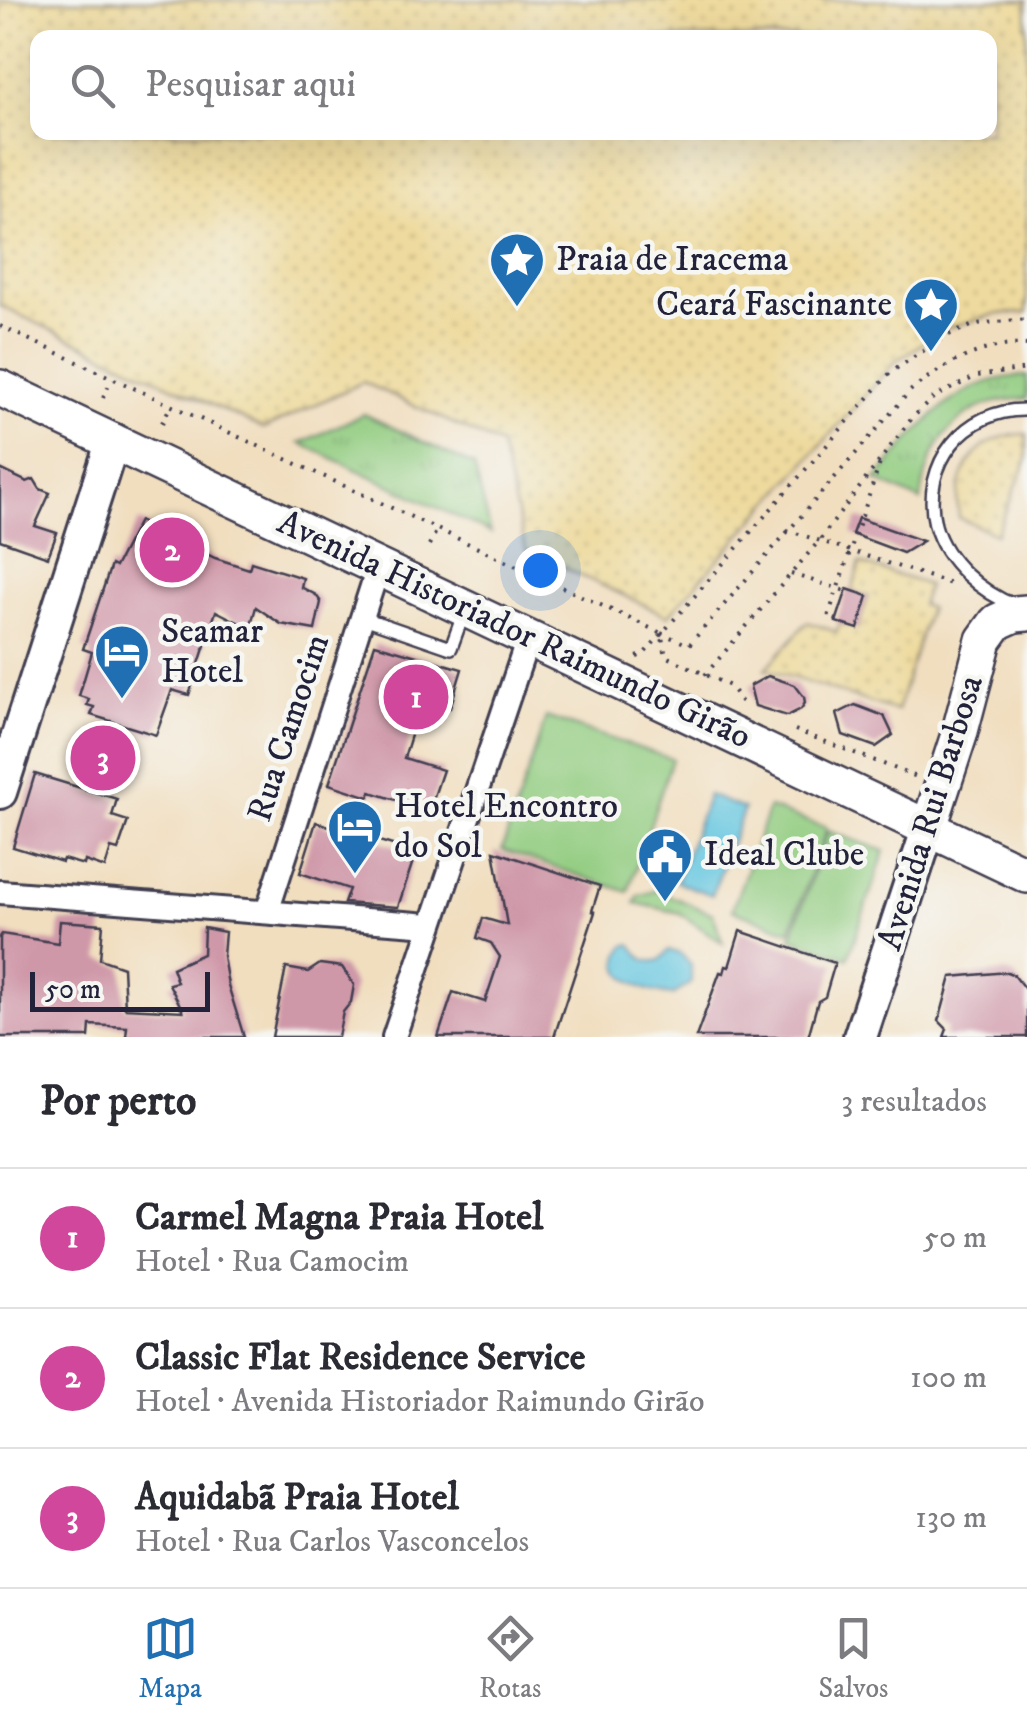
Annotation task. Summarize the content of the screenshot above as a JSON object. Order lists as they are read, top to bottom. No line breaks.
{"streets":{"main road":["Avenida Historiador Raimundo Girão","Avenida Rui Barbosa"],"street":["Rua Camocim"]},"crossings":[["Avenida Historiador Raimundo Girão","Rua Camocim"],["Avenida Historiador Raimundo Girão","Avenida Rui Barbosa"]],"places":{"place":["Praia de Iracema","Ceará Fascinante"],"hotel":["Seamar Hotel","Hotel Encontro do Sol"],"public building":["Ideal Clube"]},"scale_bar":"50 m","page":{"search":"Pesquisar aqui","pins":["2","1","3"],"scale":"50 m","heading":["Por perto","3 resultados"],"list":[{"mark":"1","name":"Carmel Magna Praia Hotel","note":"Hotel · Rua Camocim","value":"50 m"},{"mark":"2","name":"Classic Flat Residence Service","note":"Hotel · Avenida Historiador Raimundo Girão","value":"100 m"},{"mark":"3","name":"Aquidabã Praia Hotel","note":"Hotel · Rua Carlos Vasconcelos","value":"130 m"}],"nav":["Mapa","Rotas","Salvos"]}}
